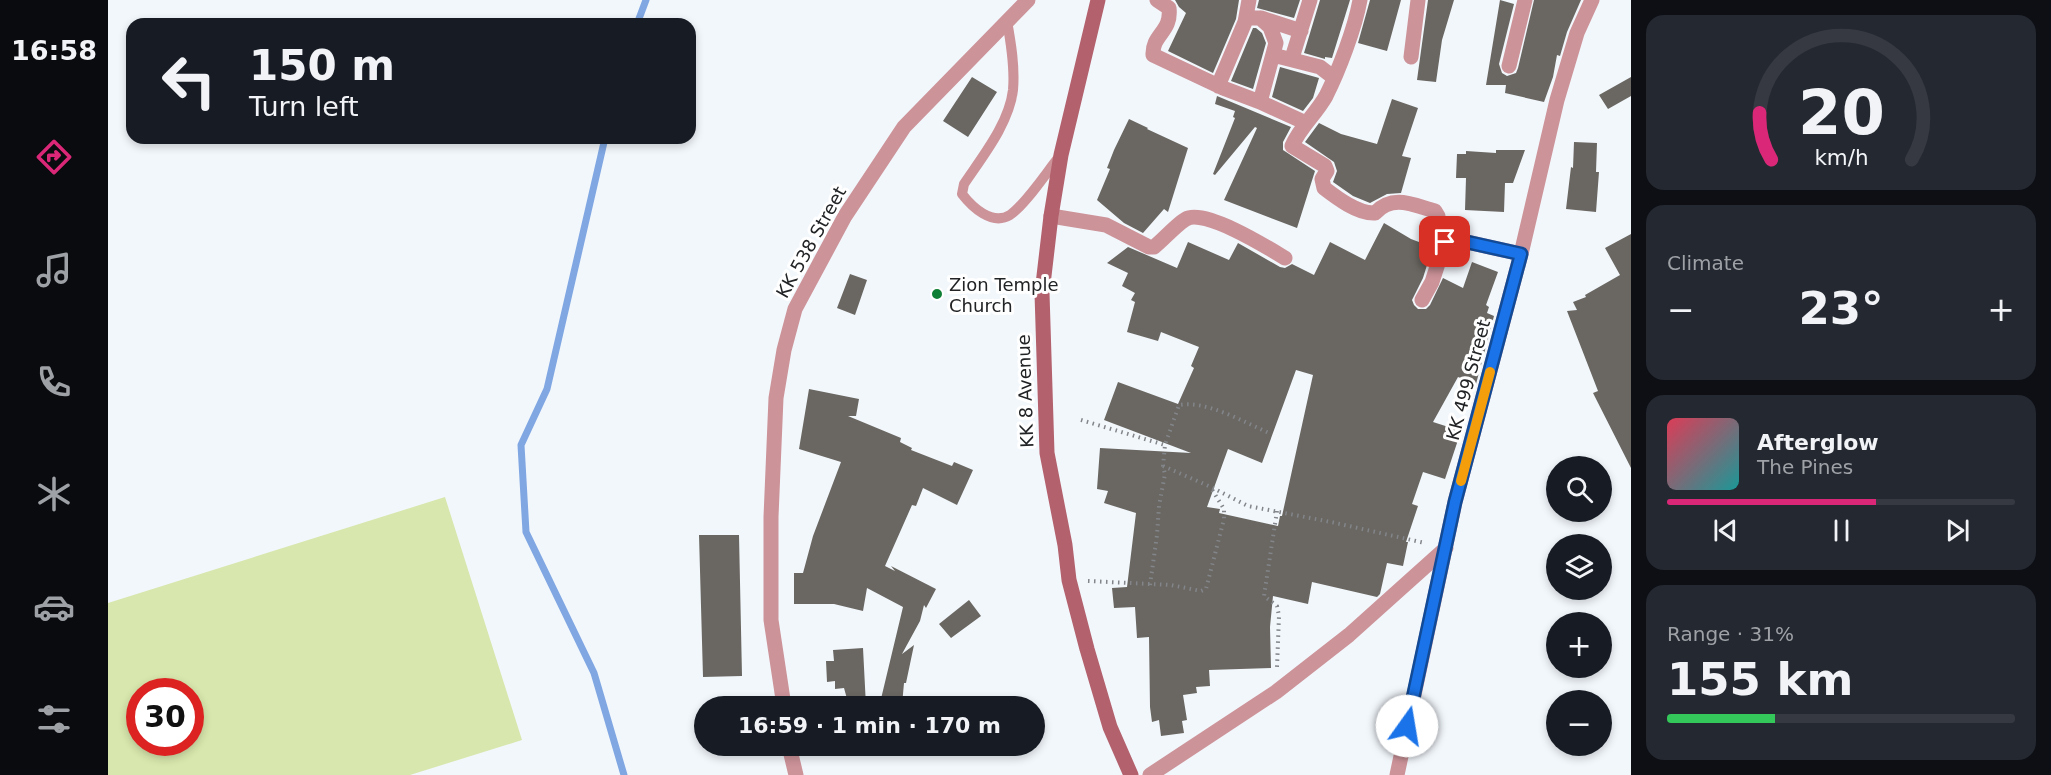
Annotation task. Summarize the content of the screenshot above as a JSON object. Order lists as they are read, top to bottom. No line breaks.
{"streets":{"main road":["KK 8 Avenue"],"street":["KK 538 Street","KK 499 Street"]},"places":["Zion Temple Church"],"page":{"tabs":"16:58","turn":["150 m","Turn left"],"tile":["Climate",["Range · 31%","155 km"]],"heat":["−","23°","+"],"song":["Afterglow","The Pines"],"map_buttons":["+","−"],"limit":"30","trip":"16:59 · 1 min · 170 m","gauge":["20","km/h"]}}
